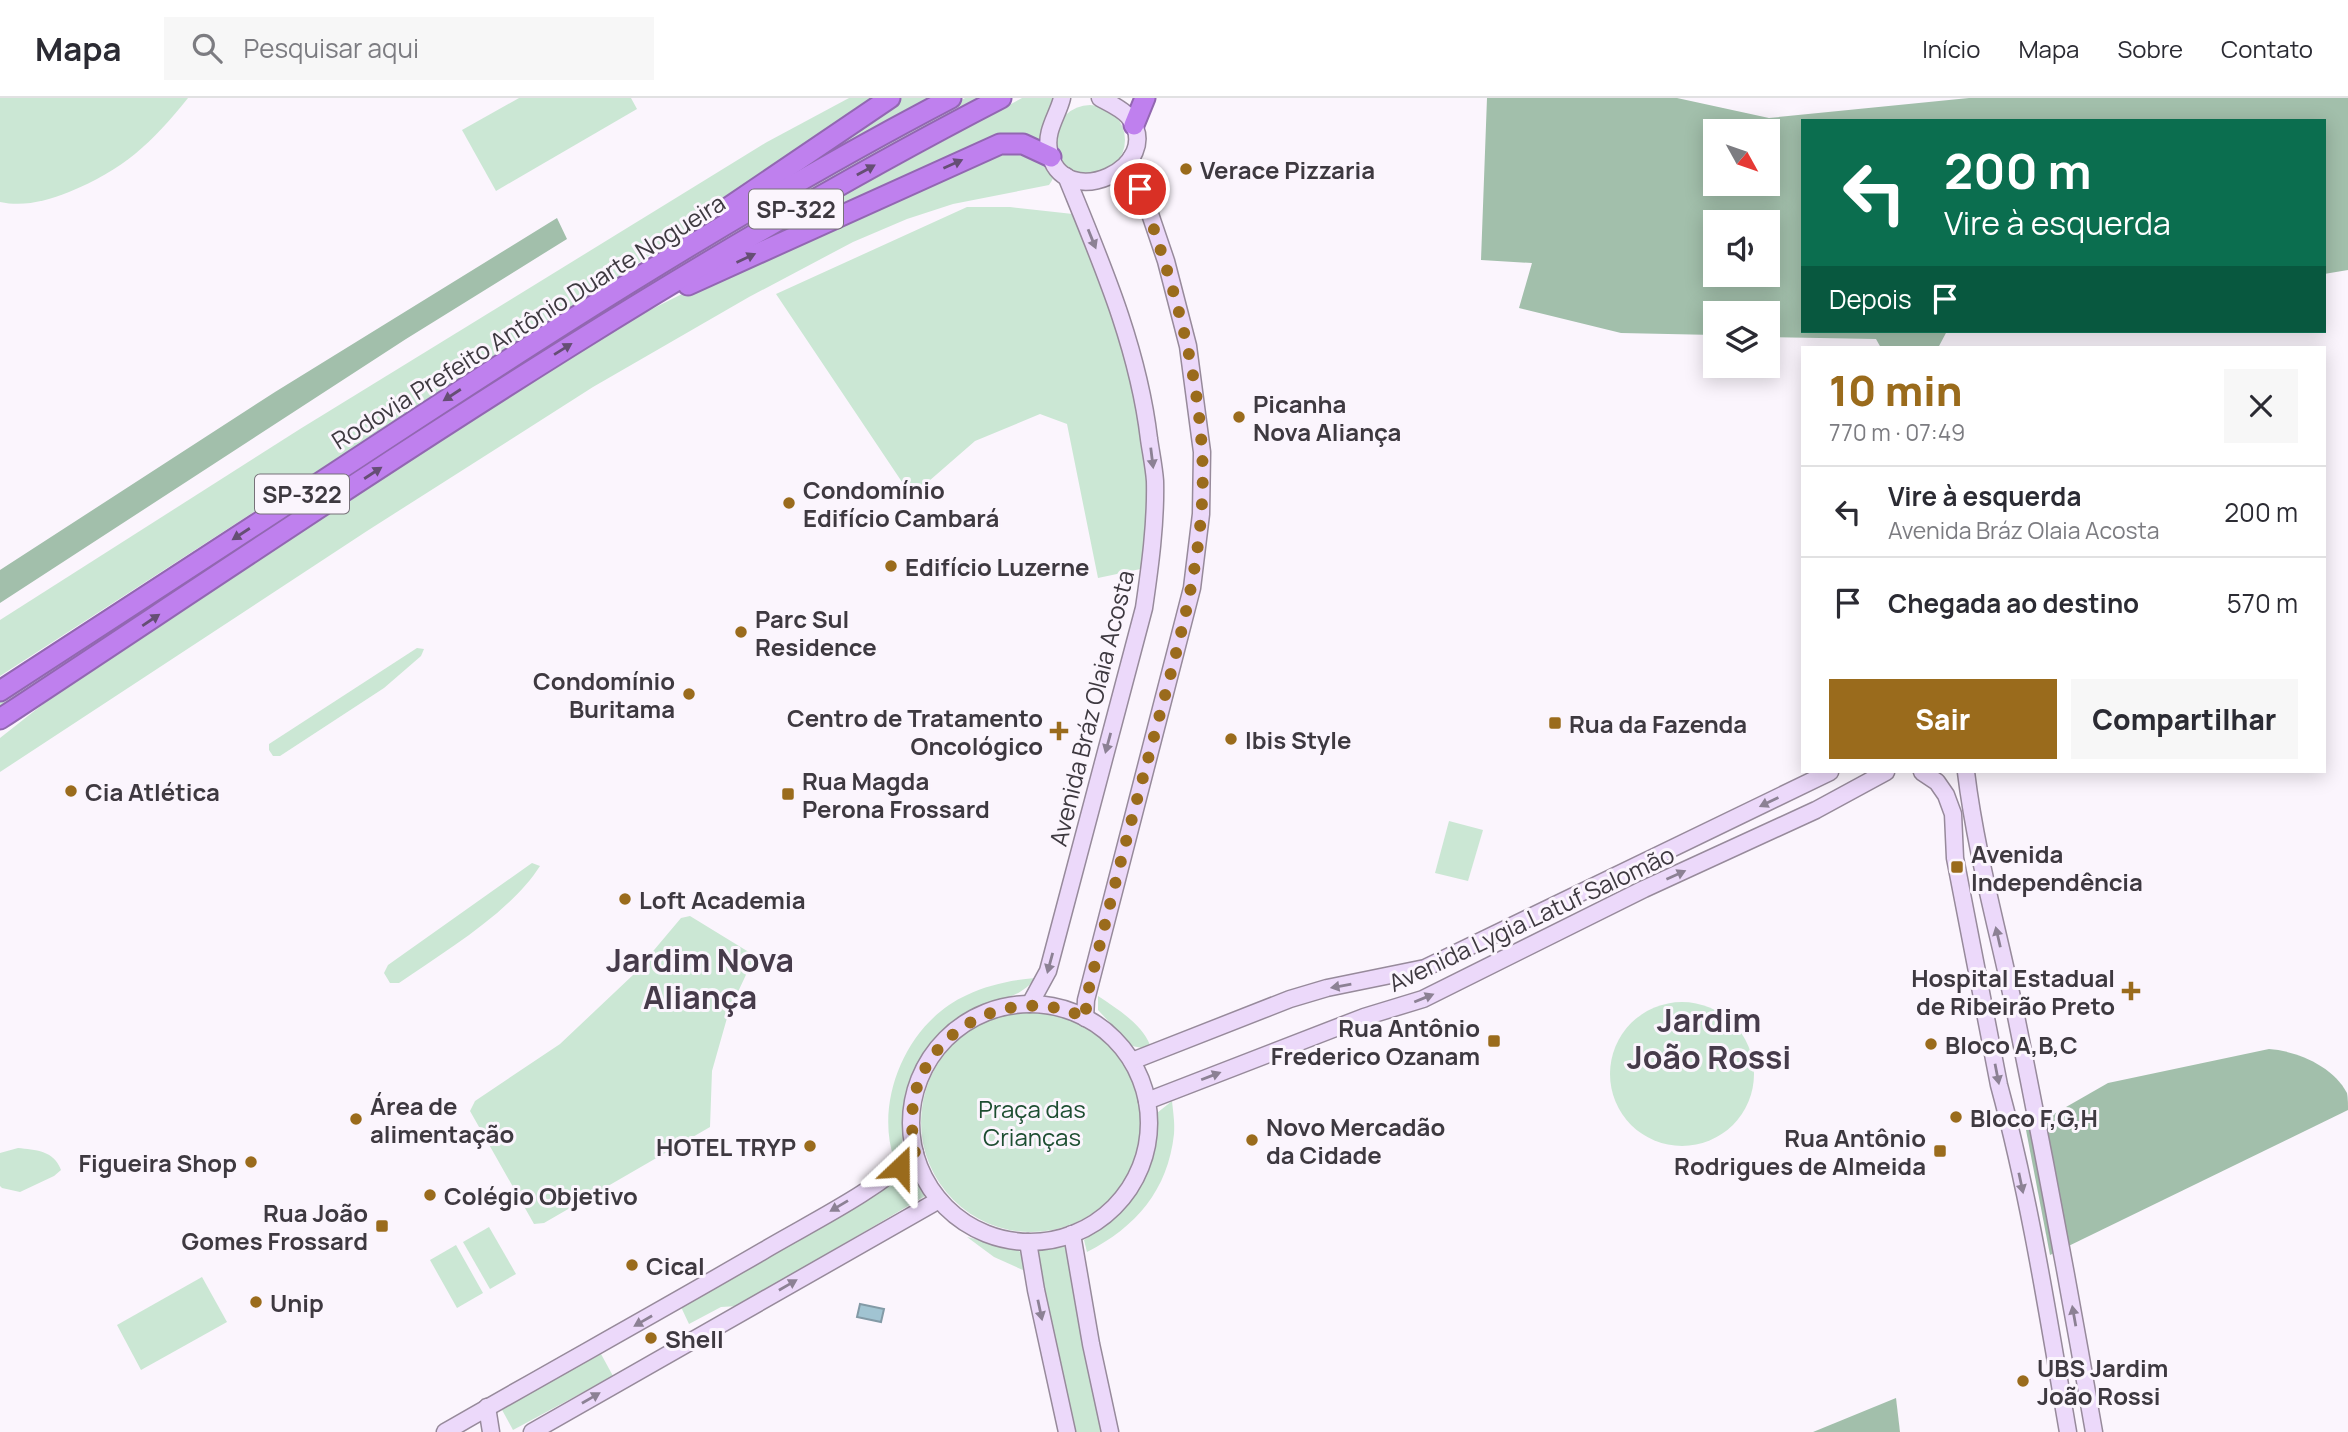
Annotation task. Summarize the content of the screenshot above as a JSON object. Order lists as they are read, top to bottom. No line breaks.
{"streets":{"highway":["SP-322","Rodovia Prefeito Antônio Duarte Nogueira"],"main road":["Avenida Bráz Olaia Acosta","Avenida Lygia Latuf Salomão"]},"crossings":[["Avenida Bráz Olaia Acosta","Avenida Lygia Latuf Salomão"]],"districts":["Jardim Nova Aliança","Jardim João Rossi"],"parks":["Praça das Crianças"],"places":{"other":["Verace Pizzaria","Picanha Nova Aliança","Condomínio Edifício Cambará","Edifício Luzerne","Parc Sul Residence","Condomínio Buritama","Ibis Style","Cia Atlética","Loft Academia","Bloco A,B,C","Bloco F,G,H","Área de alimentação","Novo Mercadão da Cidade","HOTEL TRYP","Figueira Shop","Colégio Objetivo","Cical","Unip","Shell","UBS Jardim João Rossi"],"transit":["Rua da Fazenda","Rua Magda Perona Frossard","Avenida Independência","Rua Antônio Frederico Ozanam","Rua Antônio Rodrigues de Almeida","Rua João Gomes Frossard"],"health":["Centro de Tratamento Oncológico","Hospital Estadual de Ribeirão Preto"]},"north":"bottom right","page":{"header":"Mapa","search":"Pesquisar aqui","nav":["Início","Mapa","Sobre","Contato"],"turn":["200 m","Vire à esquerda"],"then":"Depois","heading":["10 min","770 m · 07:49"],"list":[{"name":"Vire à esquerda","note":"Avenida Bráz Olaia Acosta","value":"200 m"},{"name":"Chegada ao destino","value":"570 m"}],"buttons":["Sair","Compartilhar"]}}
